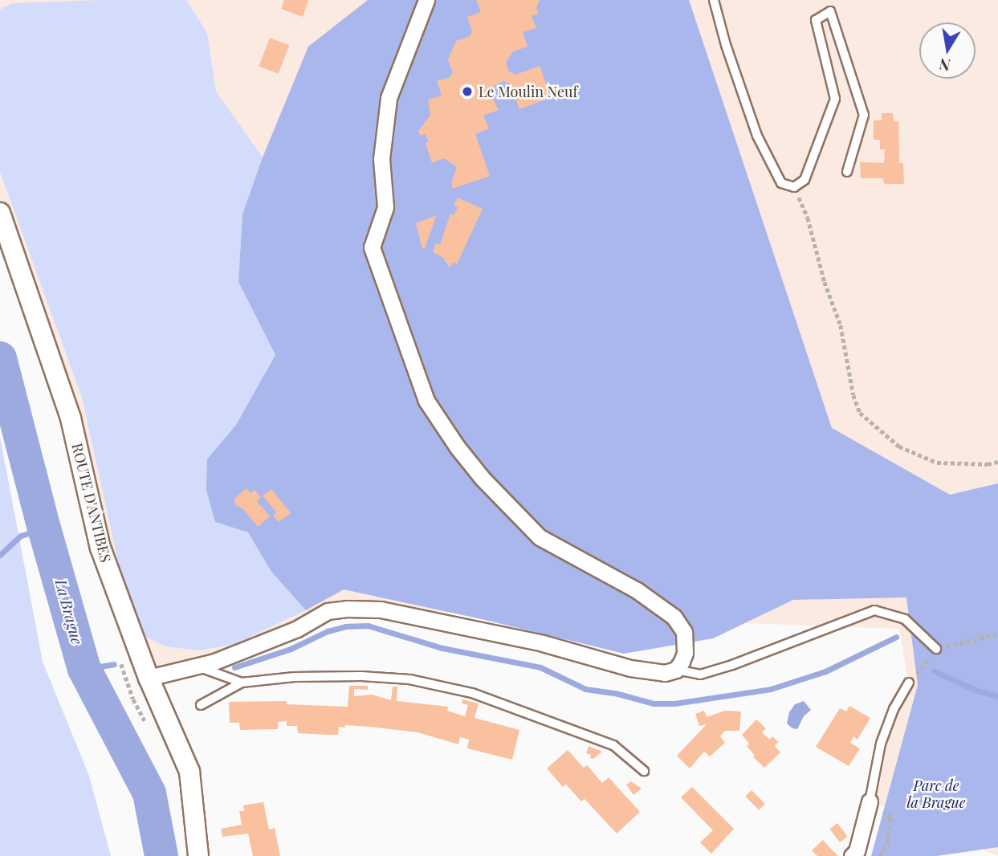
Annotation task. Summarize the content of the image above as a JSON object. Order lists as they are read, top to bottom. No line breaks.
{"streets":{"street":["ROUTE D'ANTIBES"]},"water":["La Brague"],"parks":["Parc de la Brague"],"places":["Le Moulin Neuf"],"north":"bottom"}
